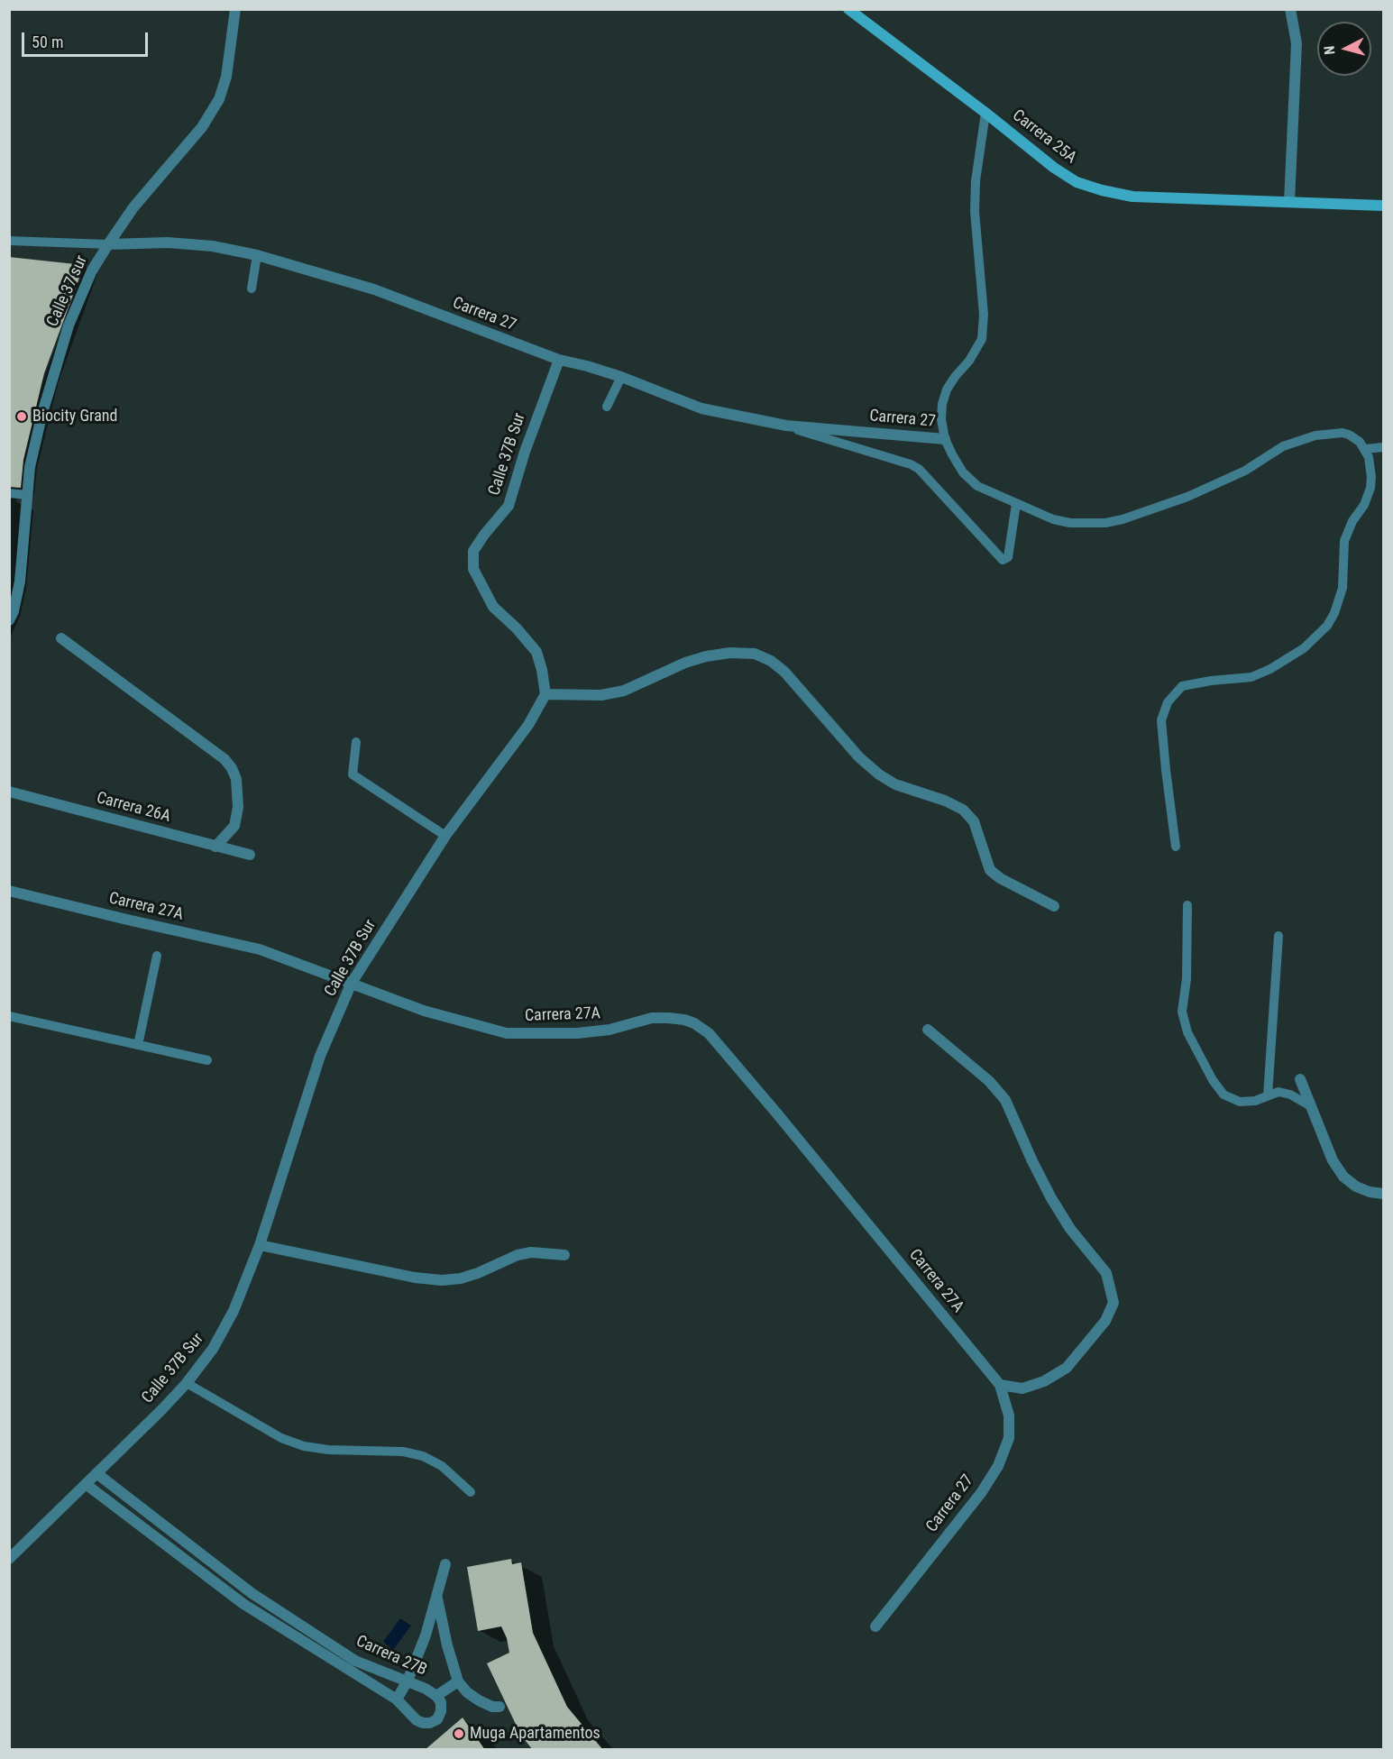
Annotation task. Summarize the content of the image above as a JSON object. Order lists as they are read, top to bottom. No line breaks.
{"streets":{"street":["Carrera 25A","Calle 37 sur","Carrera 27","Calle 37B Sur","Carrera 26A","Carrera 27A","Carrera 27B"]},"crossings":[["Calle 37 sur","Carrera 27"],["Carrera 27","Calle 37B Sur"],["Carrera 27","Carrera 27A"],["Calle 37B Sur","Carrera 27A"],["Calle 37B Sur","Carrera 27B"]],"places":["Biocity Grand","Muga Apartamentos"],"scale_bar":"50 m","north":"left"}
